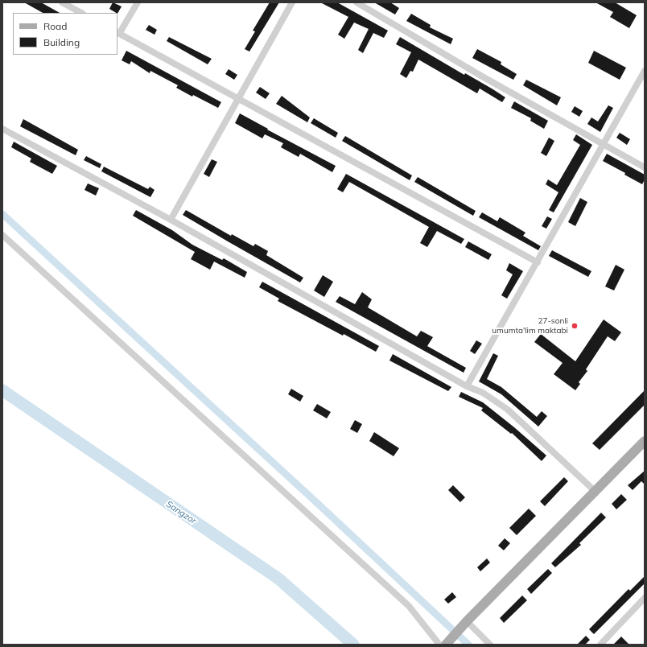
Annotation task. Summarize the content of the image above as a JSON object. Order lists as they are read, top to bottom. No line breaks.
{"water":["Sangzor"],"places":["27-sonli umumta'lim maktabi"],"legend":["Road","Building"]}
